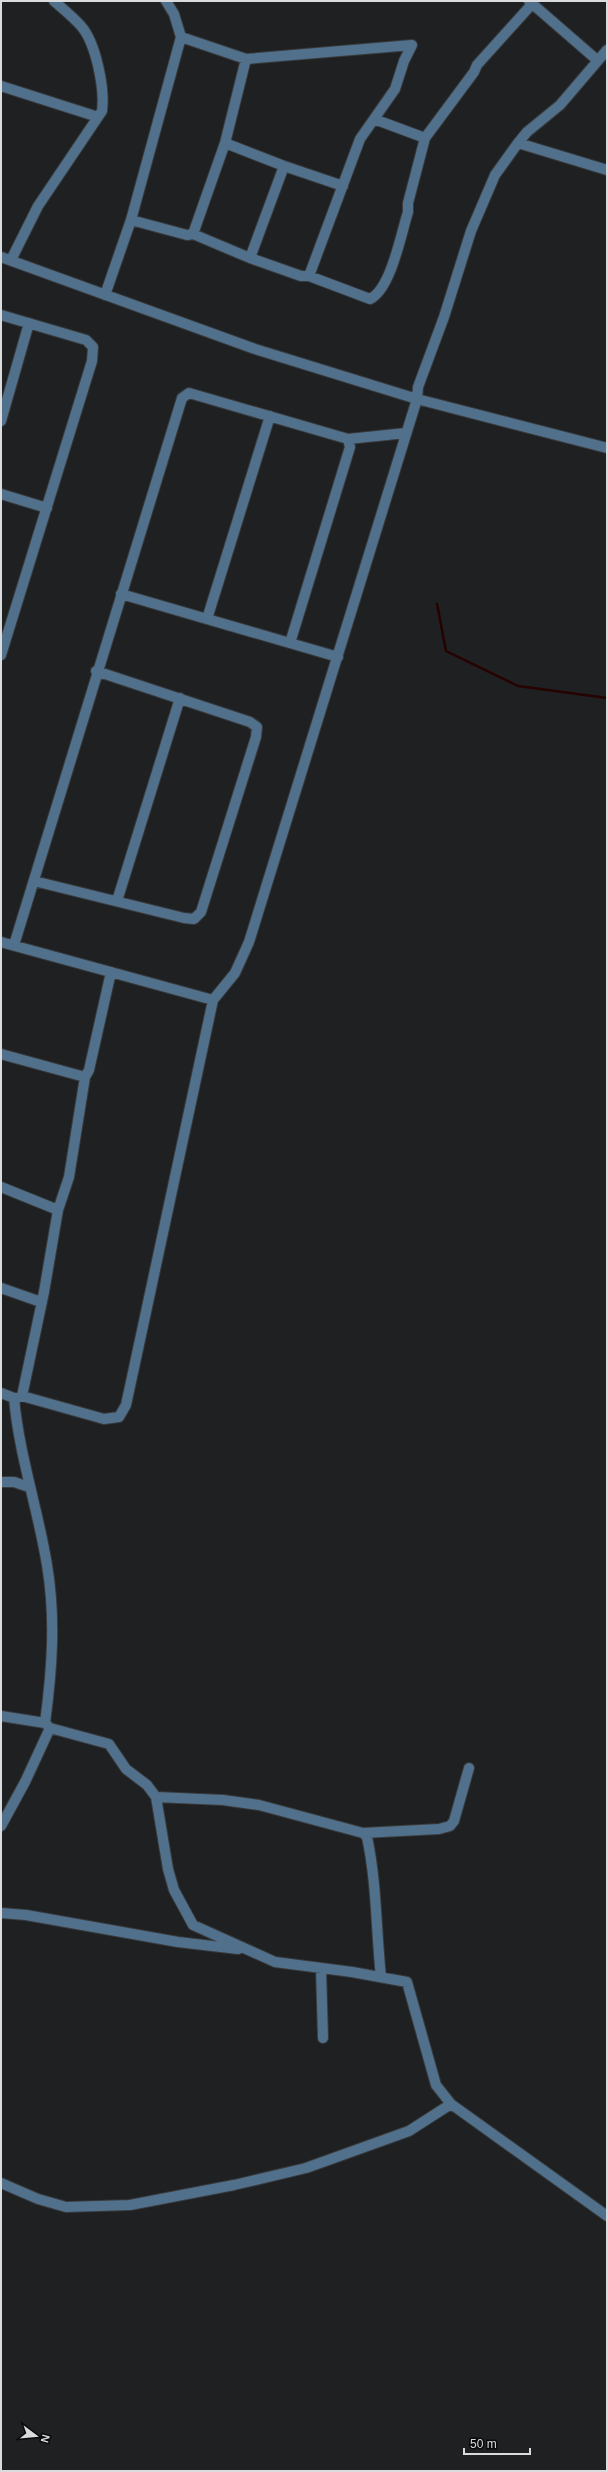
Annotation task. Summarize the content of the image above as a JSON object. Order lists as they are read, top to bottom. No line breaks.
{"scale_bar":"50 m","north":"right"}
